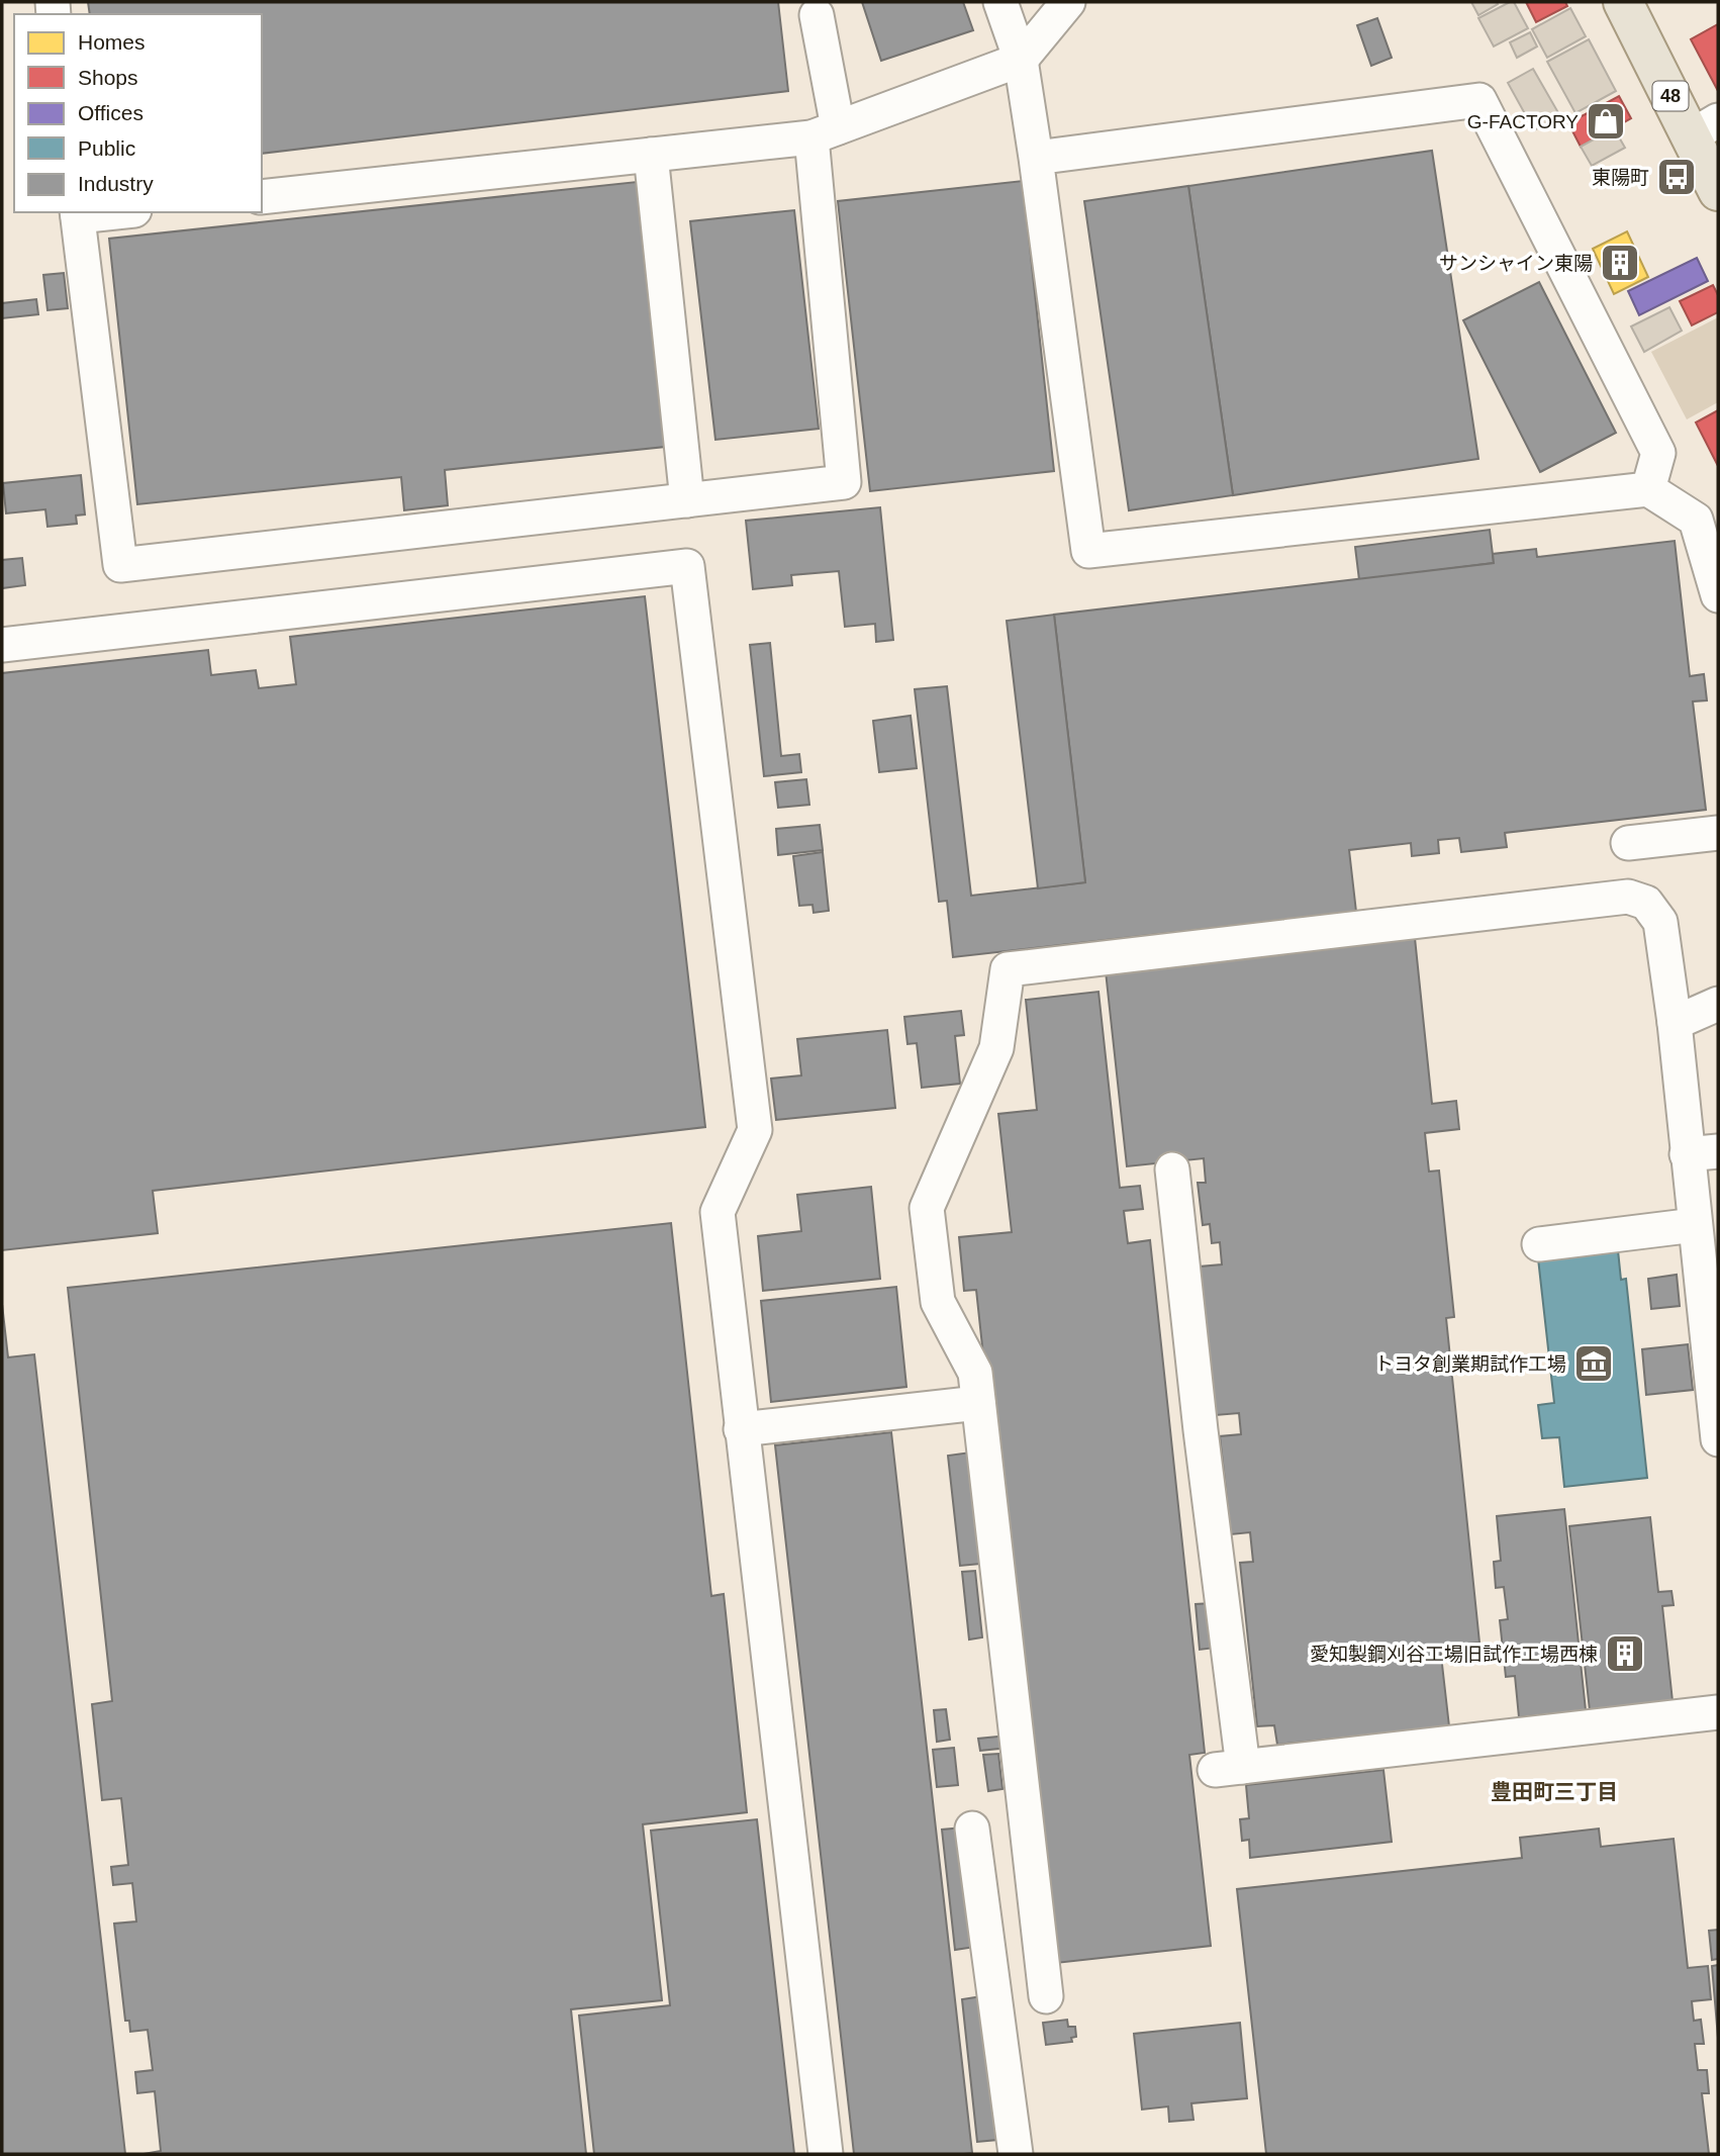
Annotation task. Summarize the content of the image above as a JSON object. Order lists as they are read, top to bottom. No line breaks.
{"streets":{"main road":["48"]},"districts":["豊田町三丁目"],"places":{"shop":["G-FACTORY"],"bus stop":["東陽町"],"building":["サンシャイン東陽","愛知製鋼刈谷工場旧試作工場西棟"],"museum":["トヨタ創業期試作工場"]},"legend":["Homes","Shops","Offices","Public","Industry"]}
